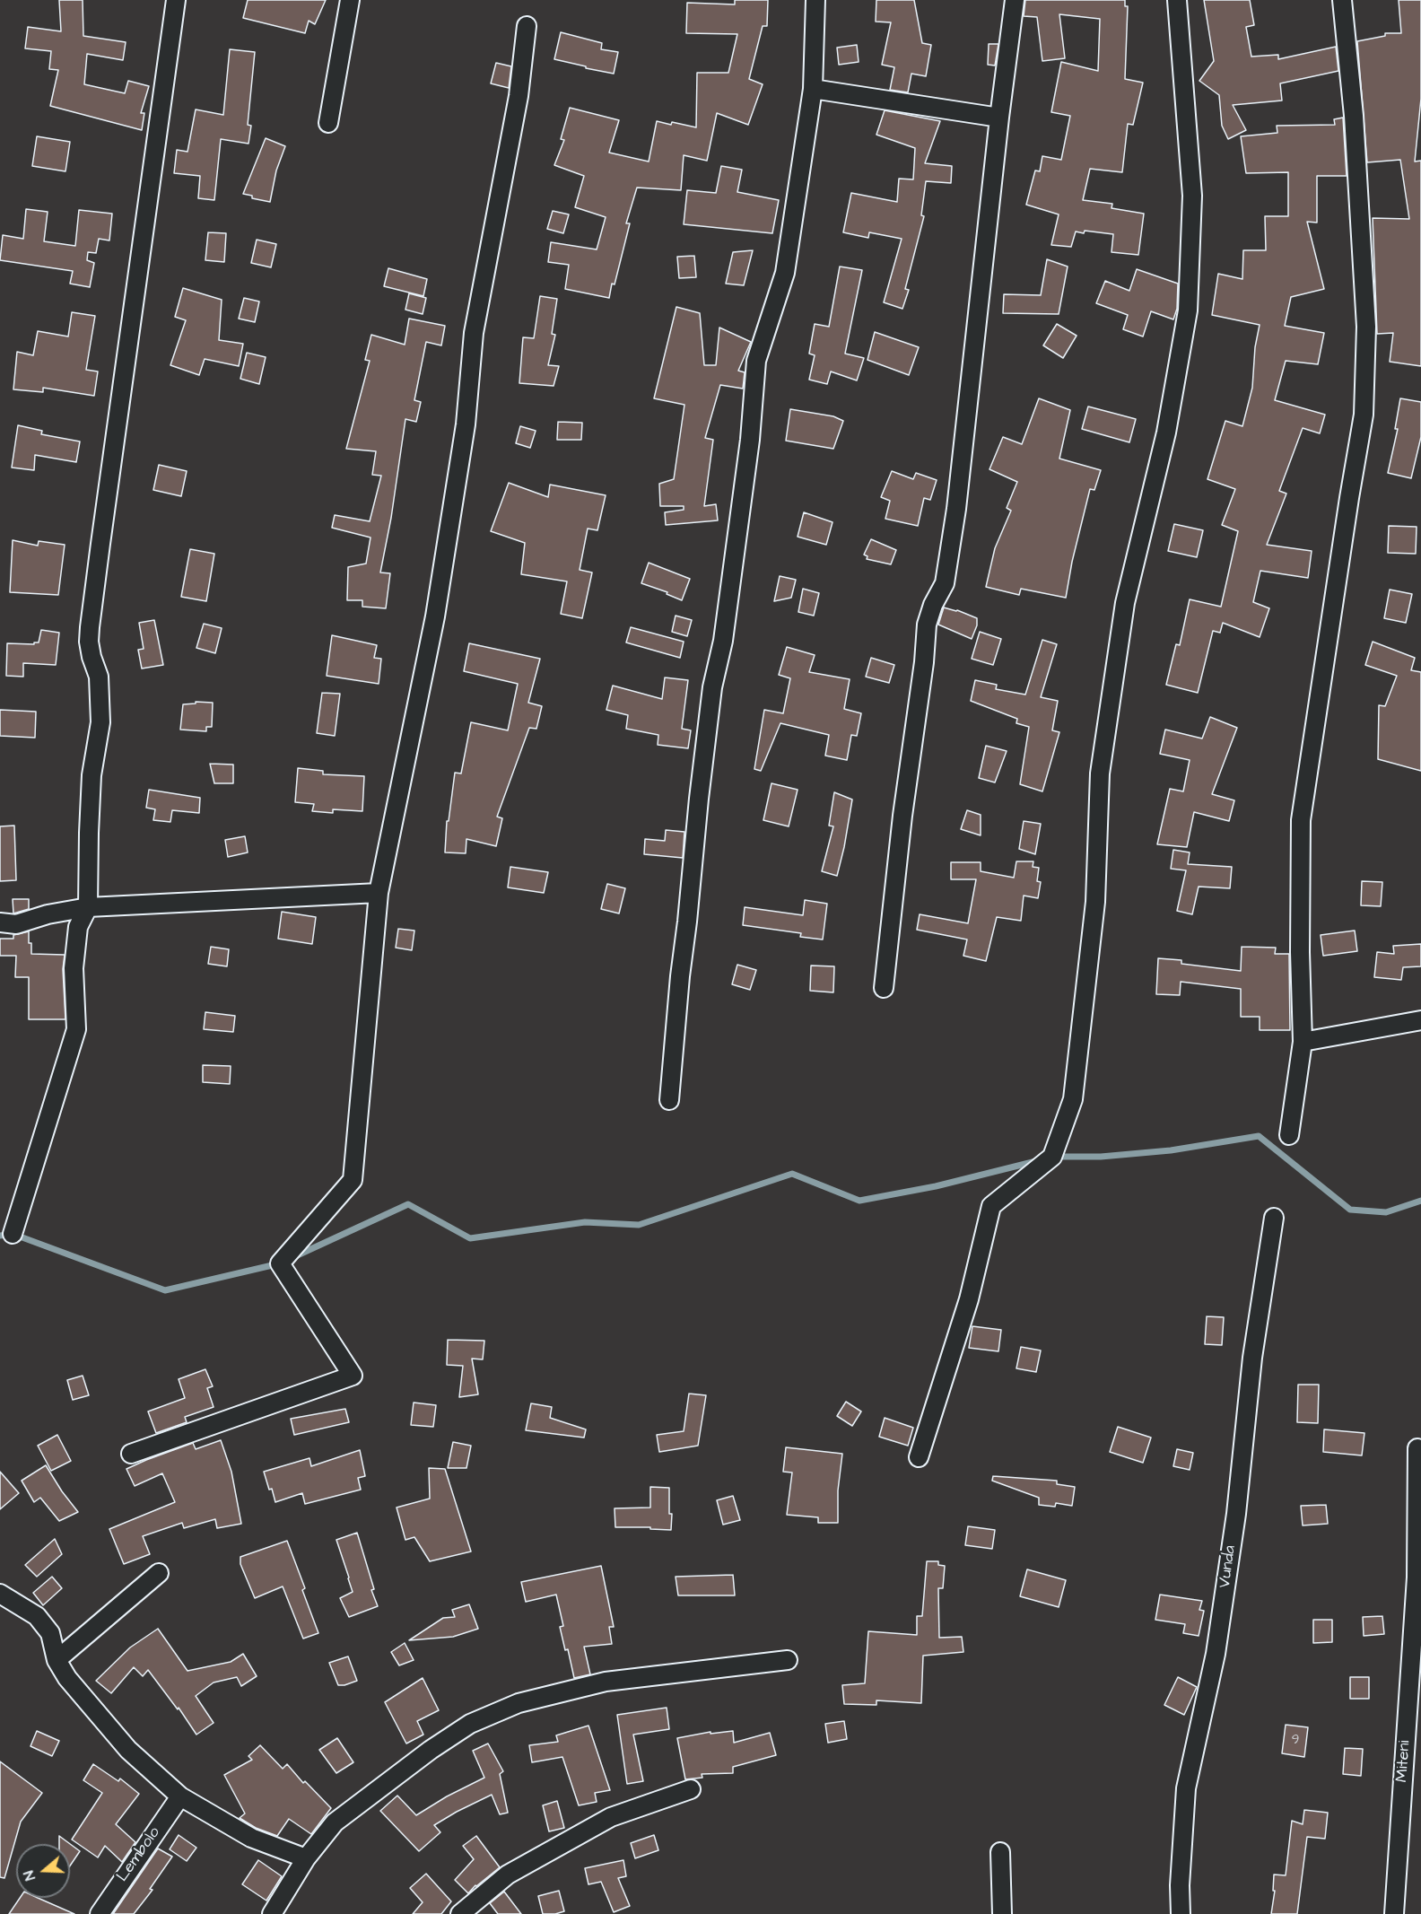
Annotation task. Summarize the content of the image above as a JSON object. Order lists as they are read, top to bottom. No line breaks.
{"streets":{"street":["Vunda","Miteni","Lembolo"]},"house_numbers":["9"],"north":"left"}
